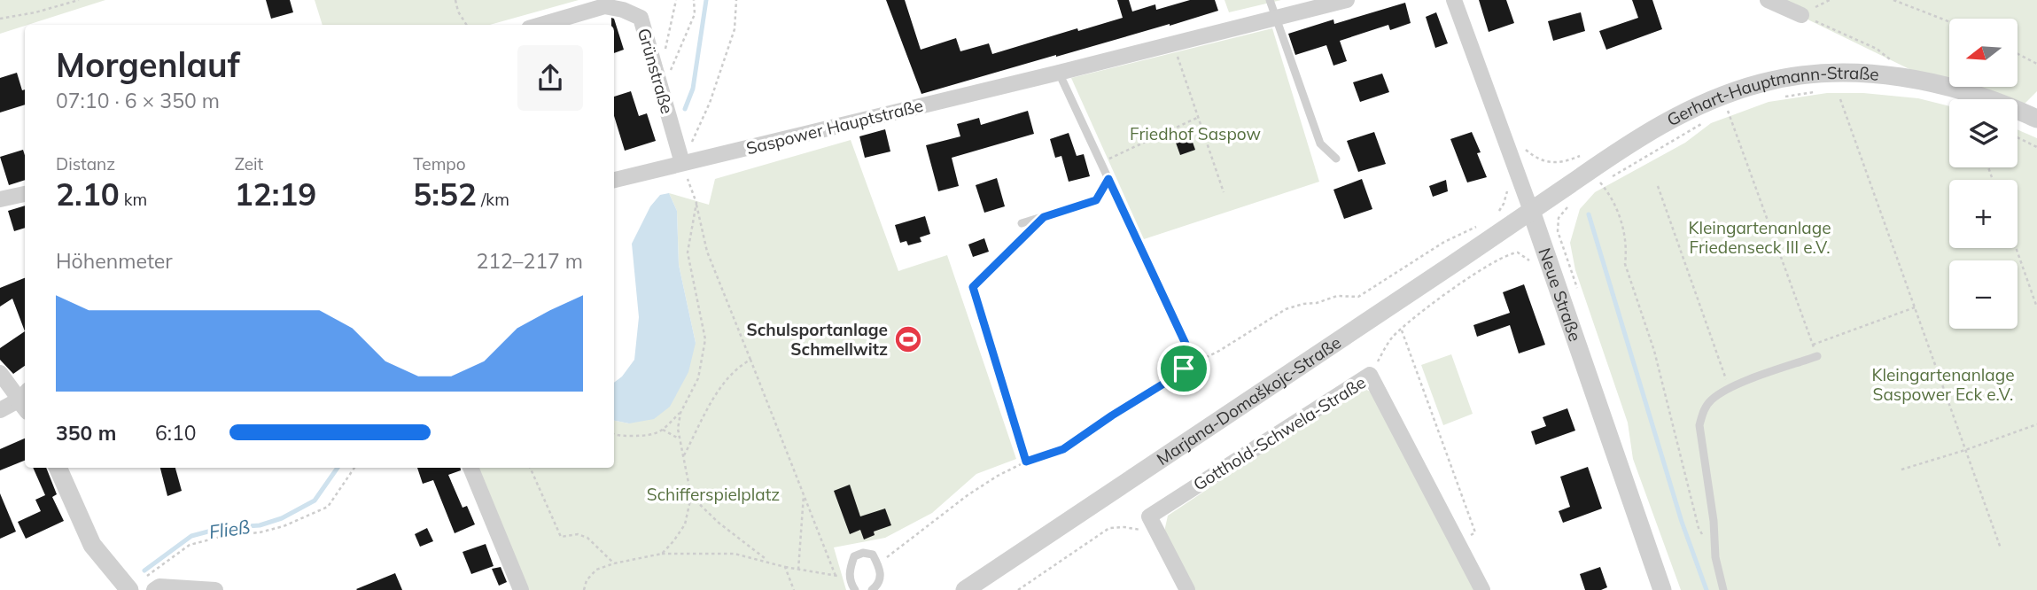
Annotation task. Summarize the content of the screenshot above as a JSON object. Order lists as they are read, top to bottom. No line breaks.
{"streets":{"street":["Grünstraße","Gerhart-Hauptmann-Straße","Saspower Hauptstraße","Neue Straße","Marjana-Domaškojc-Straße","Gotthold-Schwela-Straße"]},"crossings":[["Grünstraße","Saspower Hauptstraße"],["Gerhart-Hauptmann-Straße","Neue Straße"],["Gerhart-Hauptmann-Straße","Marjana-Domaškojc-Straße"],["Neue Straße","Marjana-Domaškojc-Straße"]],"water":["Fließ"],"parks":["Friedhof Saspow","Kleingartenanlage Friedenseck III e.V.","Kleingartenanlage Saspower Eck e.V.","Schifferspielplatz"],"places":{"sports":["Schulsportanlage Schmellwitz"]},"north":"left","page":{"map_buttons":["+","−"],"heading":["Morgenlauf","07:10 · 6 × 350 m"],"stats":[["Distanz","2.10 km"],["Zeit","12:19"],["Tempo","5:52 /km"]],"chart":["Höhenmeter","212–217 m"],"list":[{"name":"350 m","note":"6:10"}]}}
